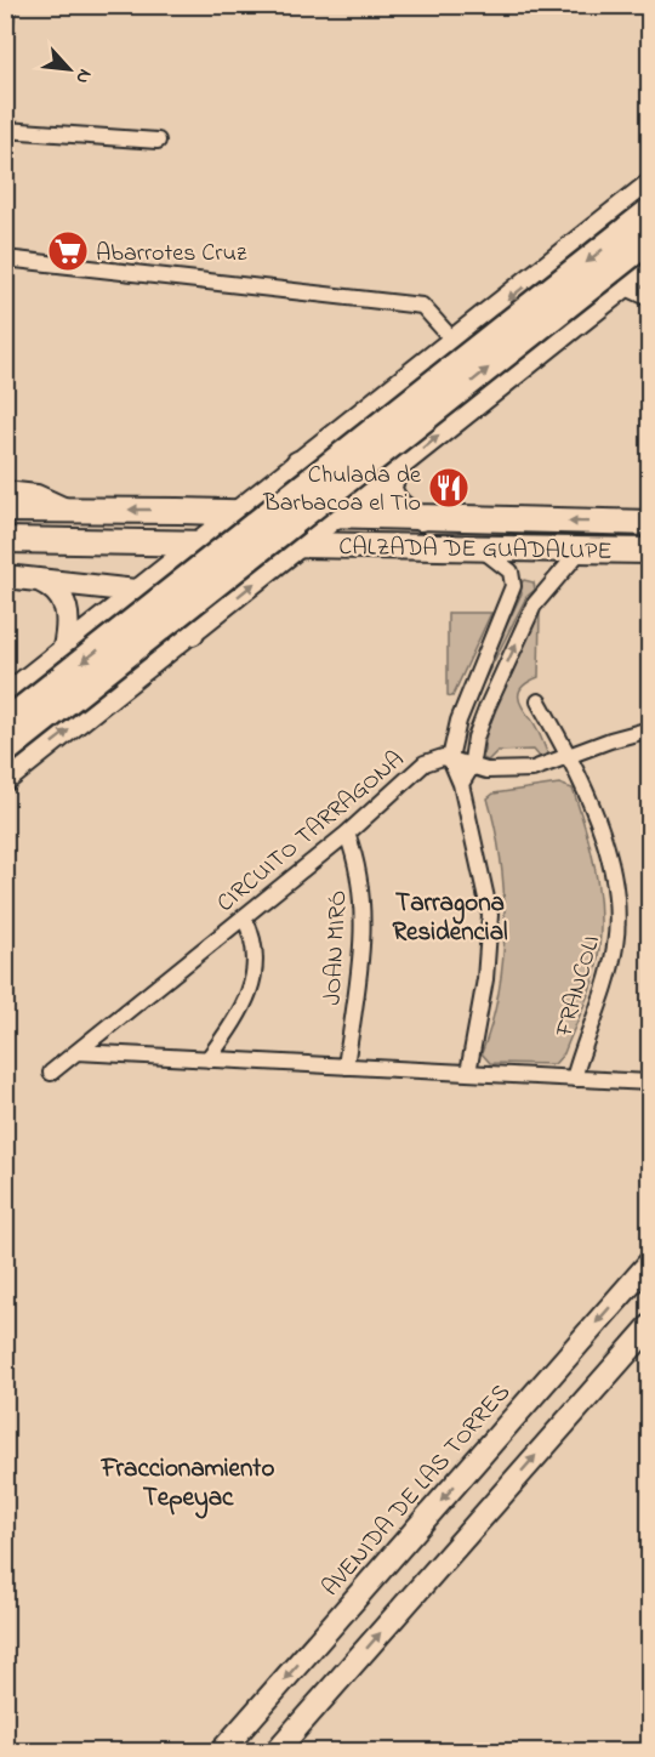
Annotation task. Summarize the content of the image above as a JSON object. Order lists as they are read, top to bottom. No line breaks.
{"streets":{"main road":["CALZADA DE GUADALUPE","AVENIDA DE LAS TORRES"],"street":["CIRCUITO TARRAGONA","JOAN MIRÓ","FRANCOLI"]},"crossings":[["CIRCUITO TARRAGONA","JOAN MIRÓ"]],"districts":["Tarragona Residencial","Fraccionamiento Tepeyac"],"places":{"supermarket":["Abarrotes Cruz"],"restaurant":["Chulada de Barbacoa el Tio"]},"north":"bottom right"}
